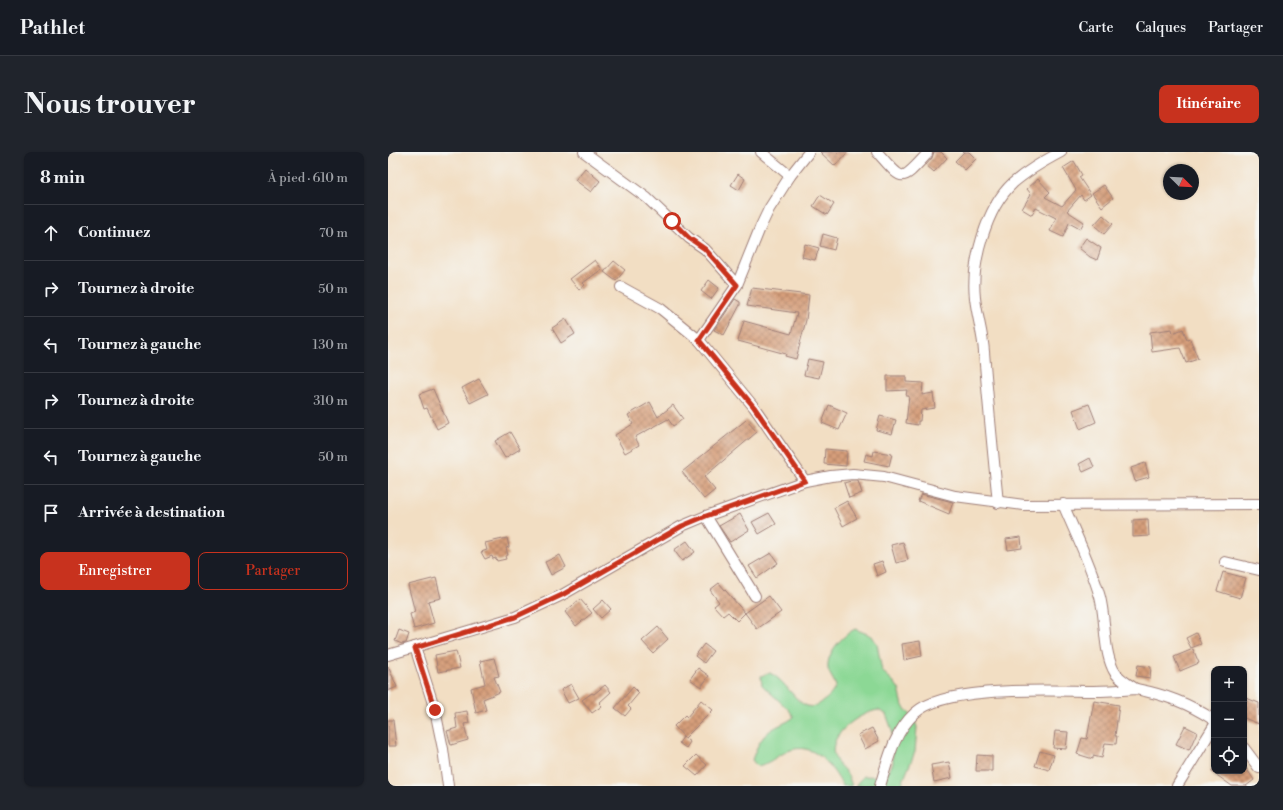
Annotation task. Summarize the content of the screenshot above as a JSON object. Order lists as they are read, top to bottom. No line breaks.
{"north":"bottom right","page":{"header":"Pathlet","nav":["Carte","Calques","Partager"],"buttons":["Itinéraire",["Enregistrer","Partager"]],"title":"Nous trouver","heading":["8 min","À pied · 610 m"],"list":[["Continuez","70 m"],["Tournez à droite","50 m"],["Tournez à gauche","130 m"],["Tournez à droite","310 m"],["Tournez à gauche","50 m"],"Arrivée à destination"],"map_buttons":["+","−"]}}
